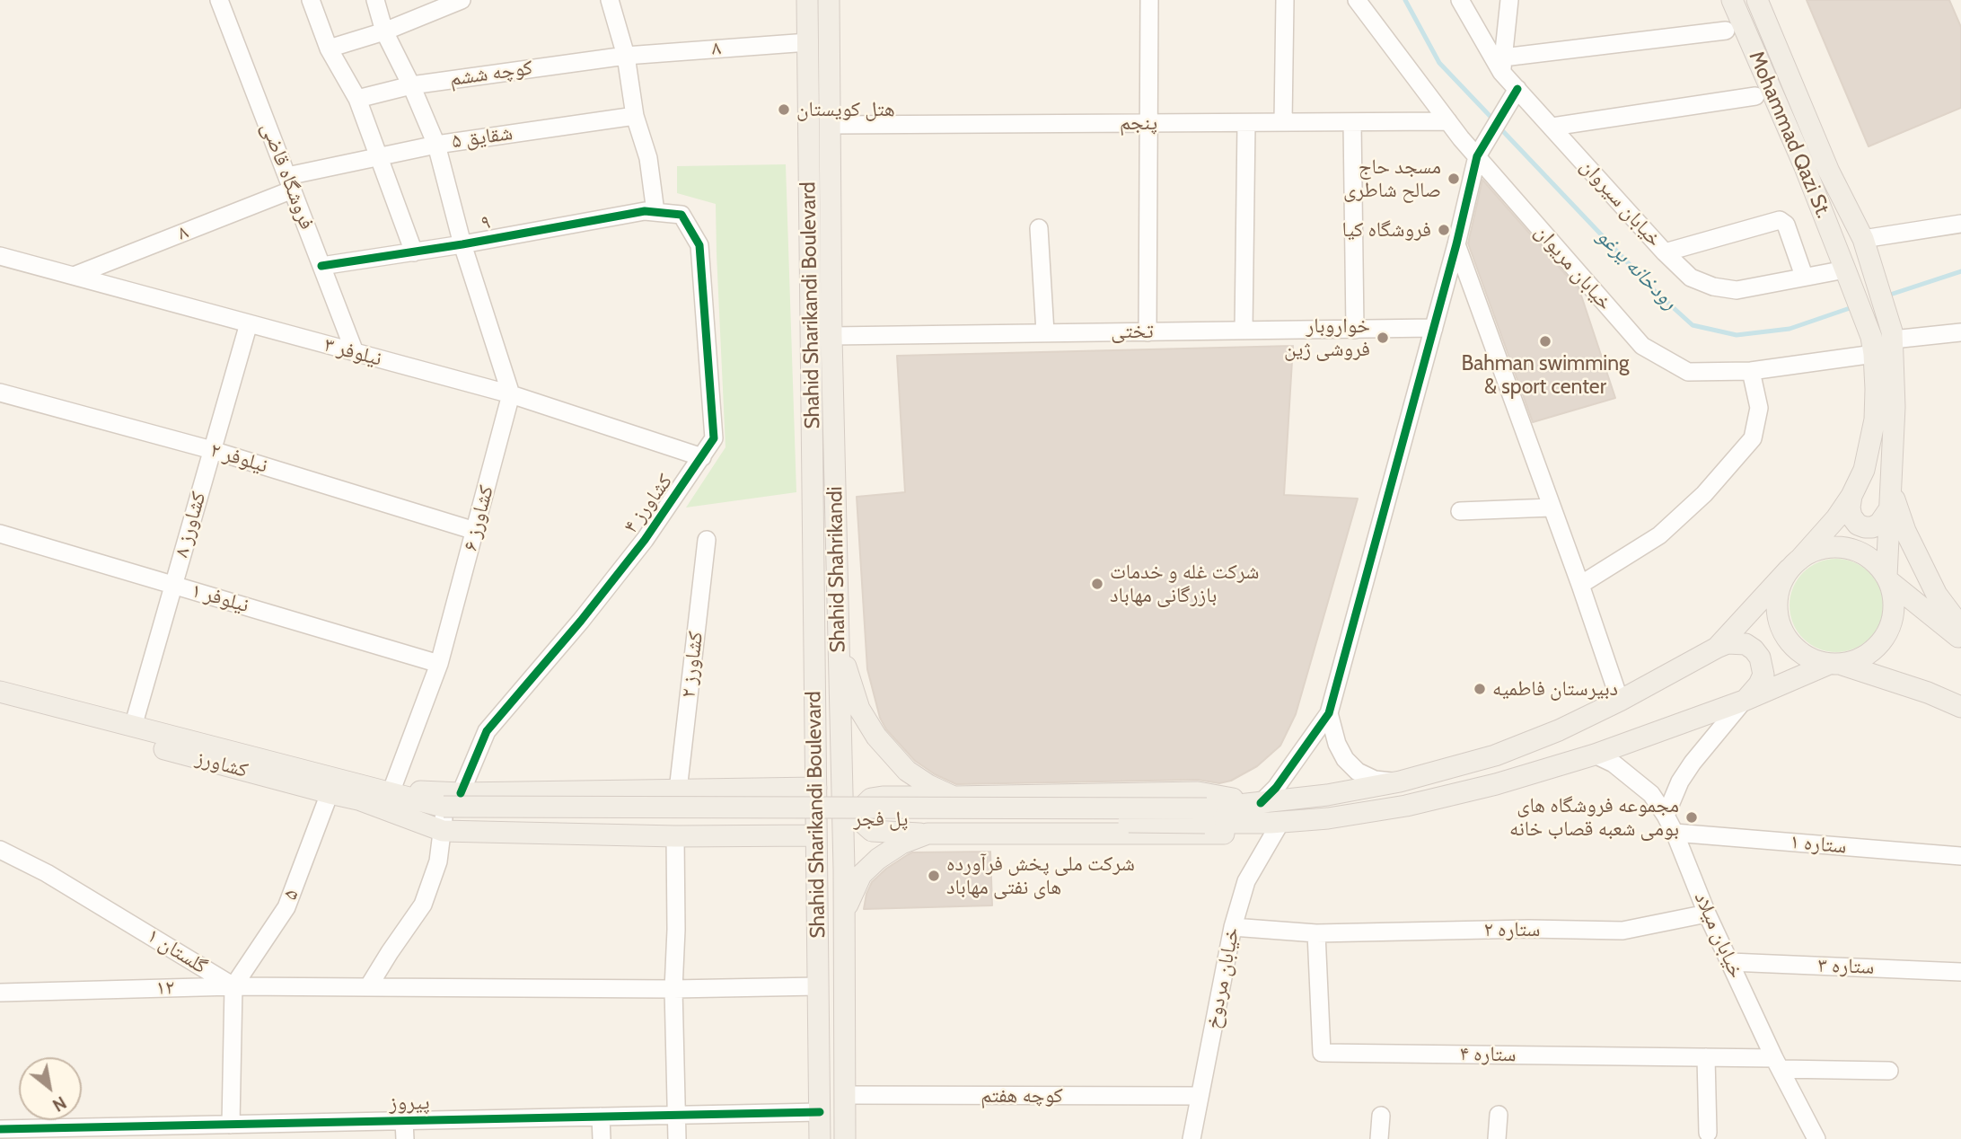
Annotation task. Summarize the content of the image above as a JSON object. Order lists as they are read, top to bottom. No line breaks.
{"streets":{"main road":["Mohammad Qazi St.","Shahid Sharikandi Boulevard","Shahid Shahrikandi","کشاورز","پل فجر"],"street":["۸","کوچه ششم","پنجم","شقایق ۵","فروشگاه قاضی","خیابان سیروان","۹","خیابان مریوان","تختی","نیلوفر ۳","نیلوفر ۲","کشاورز ۴","کشاورز ۶","کشاورز ۸","نیلوفر ۱","کشاورز ۲","ستاره ۱","۵","ستاره ۲","خیابان میلاد","گلستان ۱","ستاره ۳","خیابان مردوخ","۱۲","ستاره ۴","کوچه هفتم","پیروز"]},"crossings":[["۸","کوچه ششم"],["۸","شقایق ۵"],["۸","فروشگاه قاضی"],["۸","Shahid Sharikandi Boulevard"],["۸","نیلوفر ۳"],["پنجم","خیابان مریوان"],["پنجم","Shahid Shahrikandi"],["Mohammad Qazi St.","خیابان سیروان"],["Mohammad Qazi St.","خیابان مریوان"],["شقایق ۵","فروشگاه قاضی"],["فروشگاه قاضی","۹"],["فروشگاه قاضی","نیلوفر ۳"],["۹","کشاورز ۴"],["Shahid Sharikandi Boulevard","۱۲"],["Shahid Sharikandi Boulevard","پیروز"],["تختی","Shahid Shahrikandi"],["نیلوفر ۳","کشاورز ۴"],["نیلوفر ۳","کشاورز ۶"],["نیلوفر ۳","کشاورز ۸"],["نیلوفر ۲","کشاورز ۶"],["نیلوفر ۲","کشاورز ۸"],["کشاورز ۶","نیلوفر ۱"],["کشاورز ۸","نیلوفر ۱"],["Shahid Shahrikandi","کوچه هفتم"],["کشاورز","پل فجر"],["کشاورز","۵"],["ستاره ۱","خیابان میلاد"],["۵","گلستان ۱"],["۵","۱۲"],["ستاره ۲","خیابان میلاد"],["ستاره ۲","خیابان مردوخ"],["ستاره ۲","ستاره ۴"],["خیابان میلاد","ستاره ۳"],["خیابان میلاد","ستاره ۴"],["گلستان ۱","۱۲"],["خیابان مردوخ","کوچه هفتم"]],"water":["رودخانه یرغو"],"places":["هتل کویستان","مسجد حاج صالح شاطری","فروشگاه کیا","خواروبار فروشی ژین","Bahman swimming & sport center","شرکت غله و خدمات بازرگانی مهاباد","دبیرستان فاطمیه","مجموعه فروشگاه های بومی شعبه قصاب خانه","شرکت ملی پخش فرآورده های نفتی مهاباد"],"north":"bottom right"}
